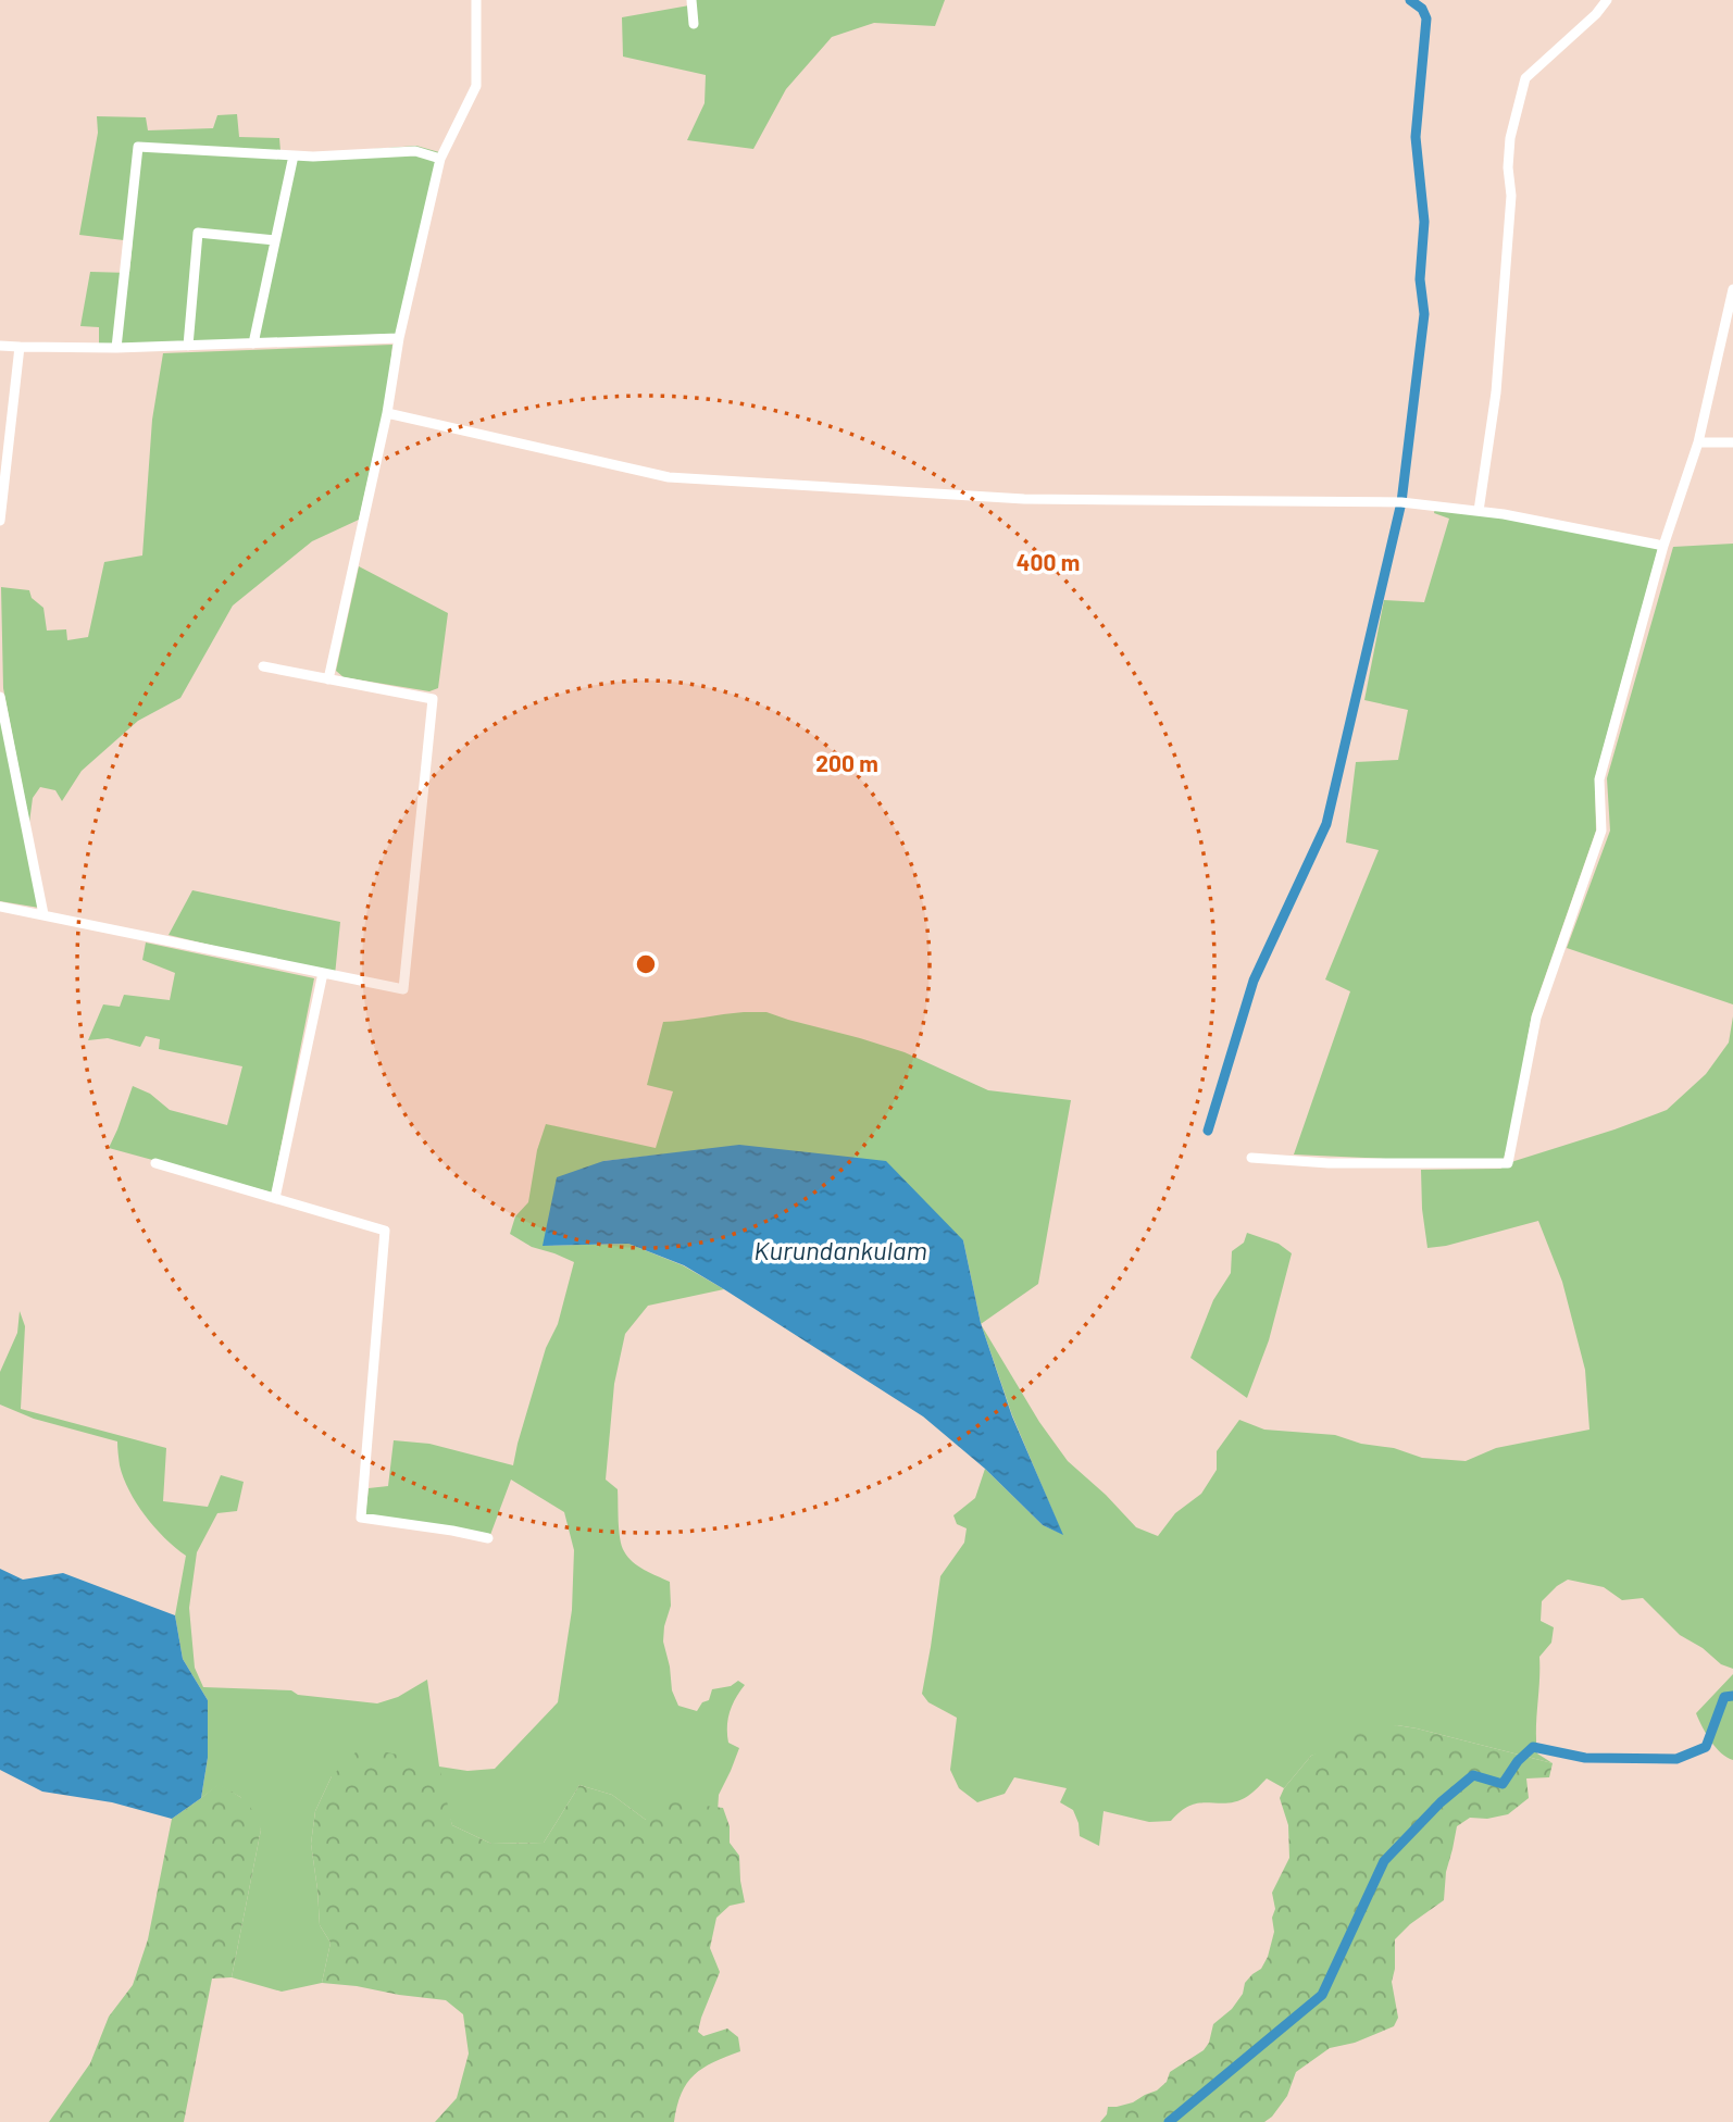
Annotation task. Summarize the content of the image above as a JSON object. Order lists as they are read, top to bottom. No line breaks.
{"water":["Kurundankulam"],"rings":["400 m","200 m"]}
